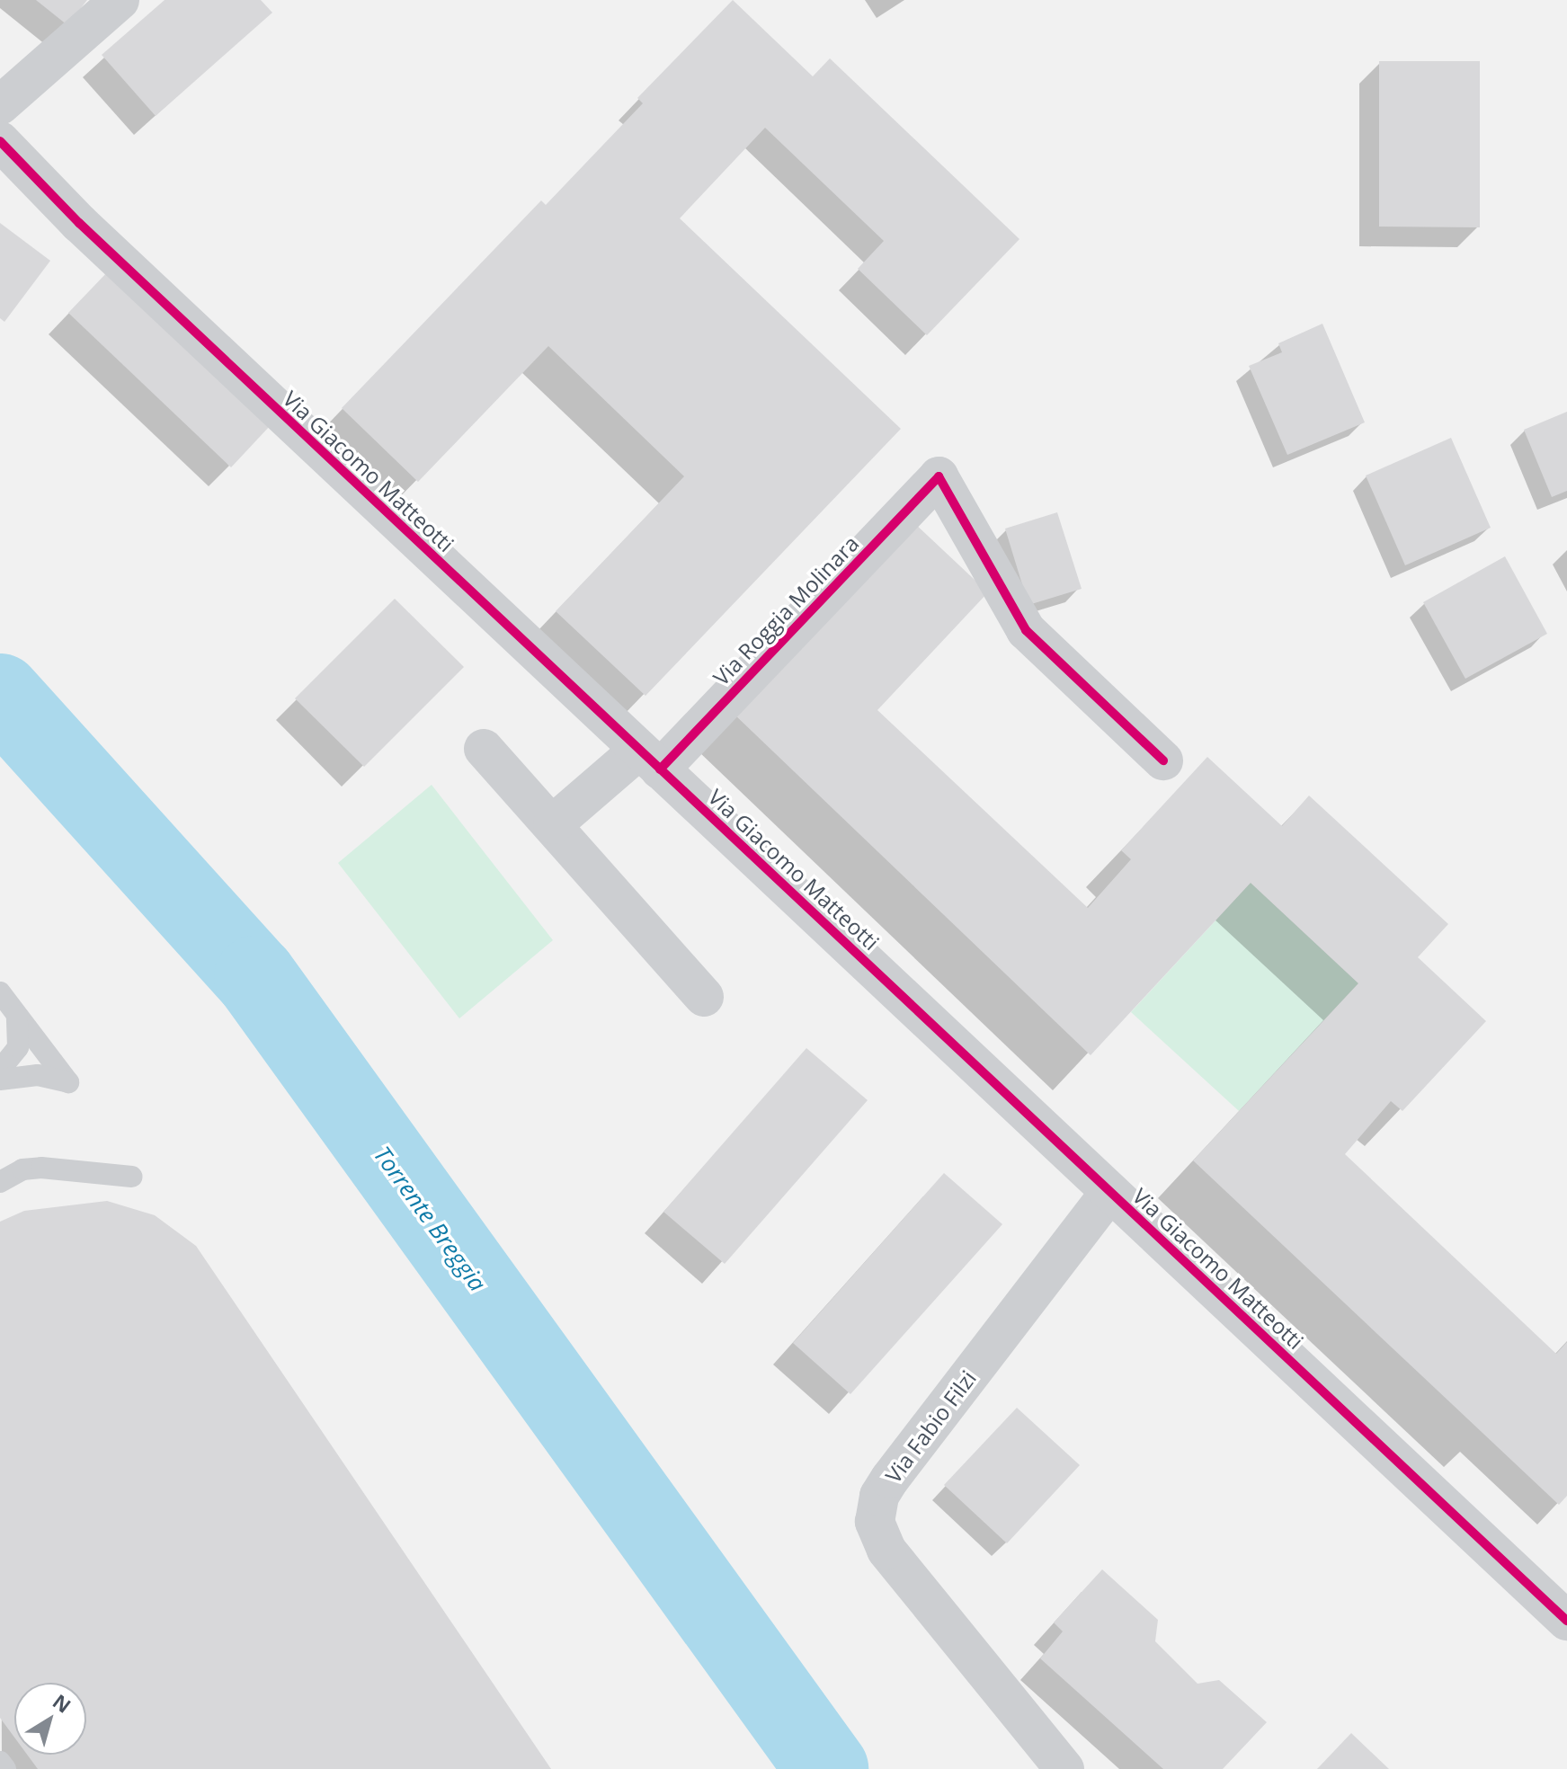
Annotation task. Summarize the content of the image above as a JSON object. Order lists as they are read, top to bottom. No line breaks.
{"streets":{"street":["Via Giacomo Matteotti","Via Roggia Molinara","Via Fabio Filzi"]},"crossings":[["Via Giacomo Matteotti","Via Roggia Molinara"],["Via Giacomo Matteotti","Via Fabio Filzi"]],"water":["Torrente Breggia"],"north":"top right"}
